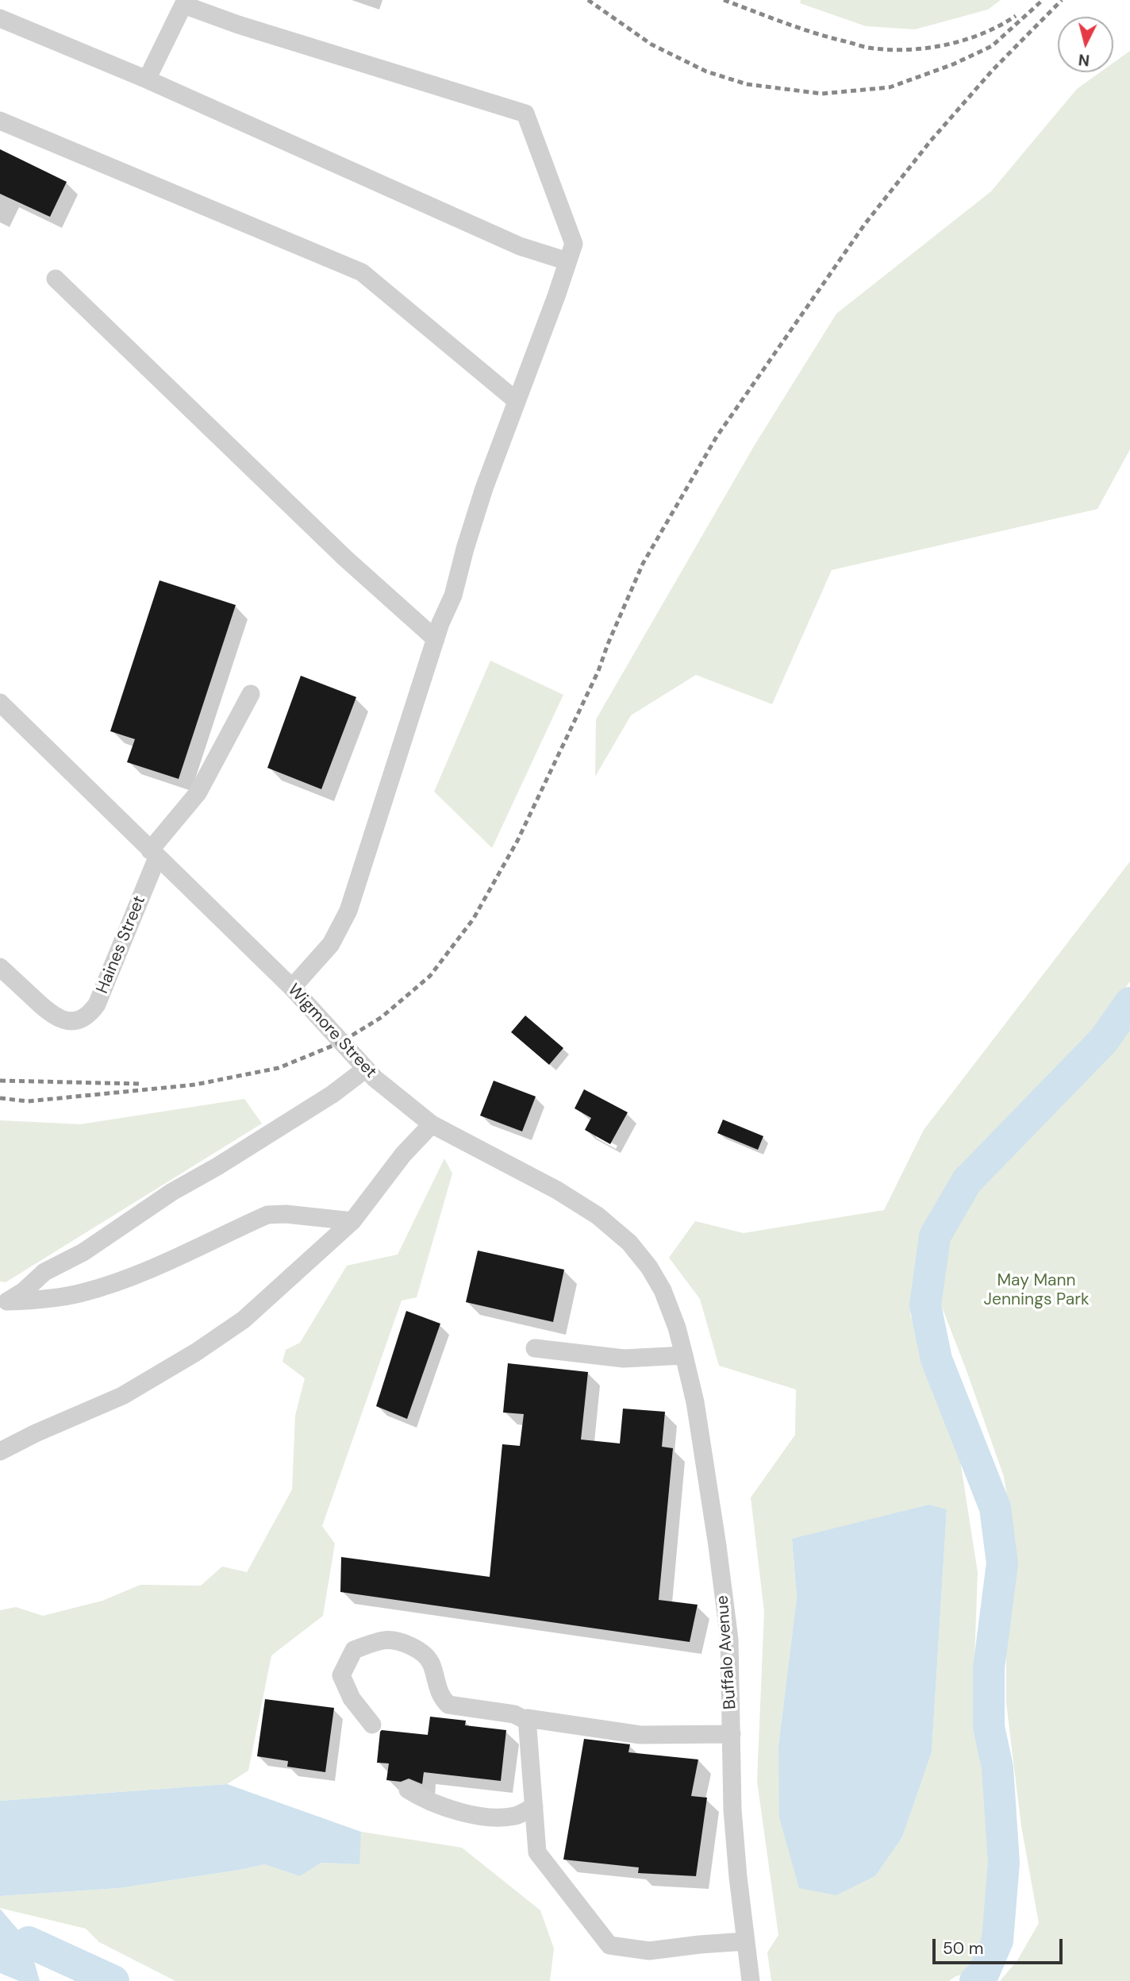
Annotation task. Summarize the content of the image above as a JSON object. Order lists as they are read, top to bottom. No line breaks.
{"streets":{"street":["Haines Street","Wigmore Street","Buffalo Avenue"]},"crossings":[["Haines Street","Wigmore Street"],["Wigmore Street","Buffalo Avenue"]],"parks":["May Mann Jennings Park"],"scale_bar":"50 m","north":"bottom"}
